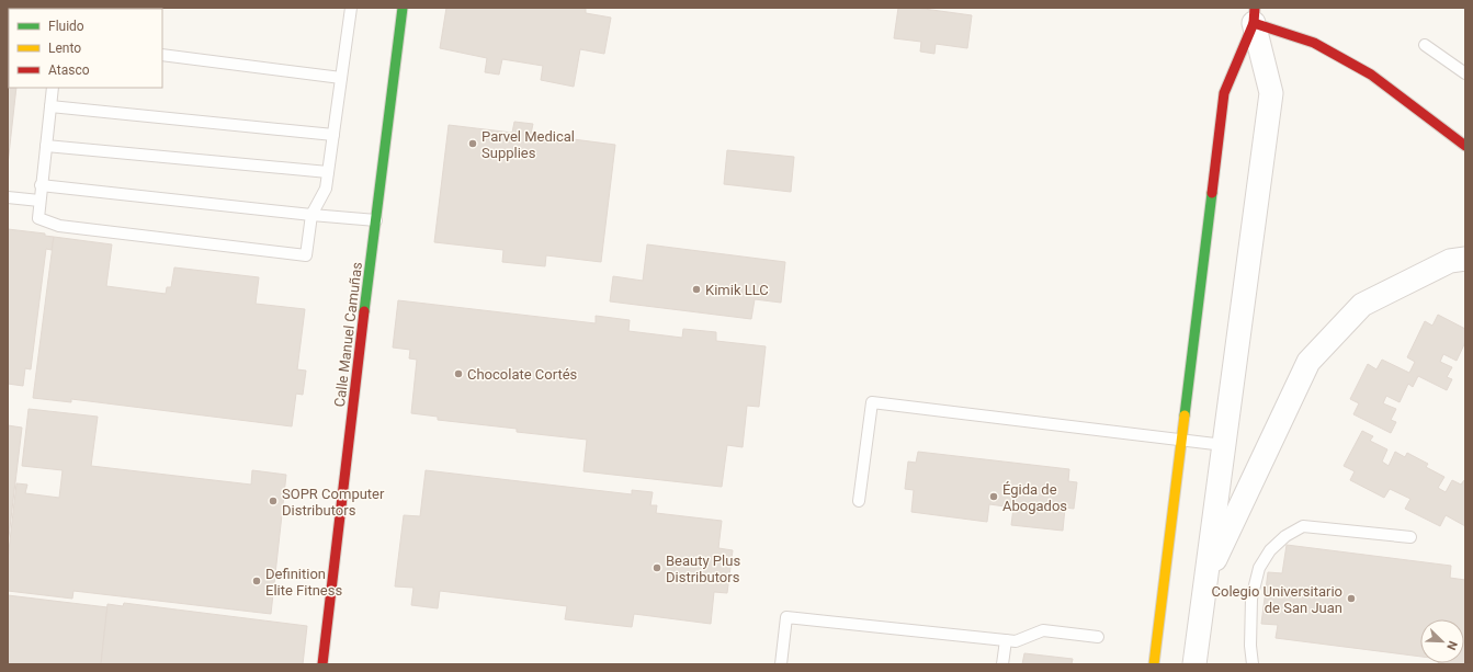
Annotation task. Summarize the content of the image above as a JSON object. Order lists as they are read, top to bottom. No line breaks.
{"streets":{"street":["Calle Manuel Camuñas"]},"places":["Parvel Medical Supplies","Kimik LLC","Chocolate Cortés","Égida de Abogados","SOPR Computer Distributors","Beauty Plus Distributors","Definition Elite Fitness","Colegio Universitario de San Juan"],"legend":["Fluido","Lento","Atasco"],"north":"bottom right"}
